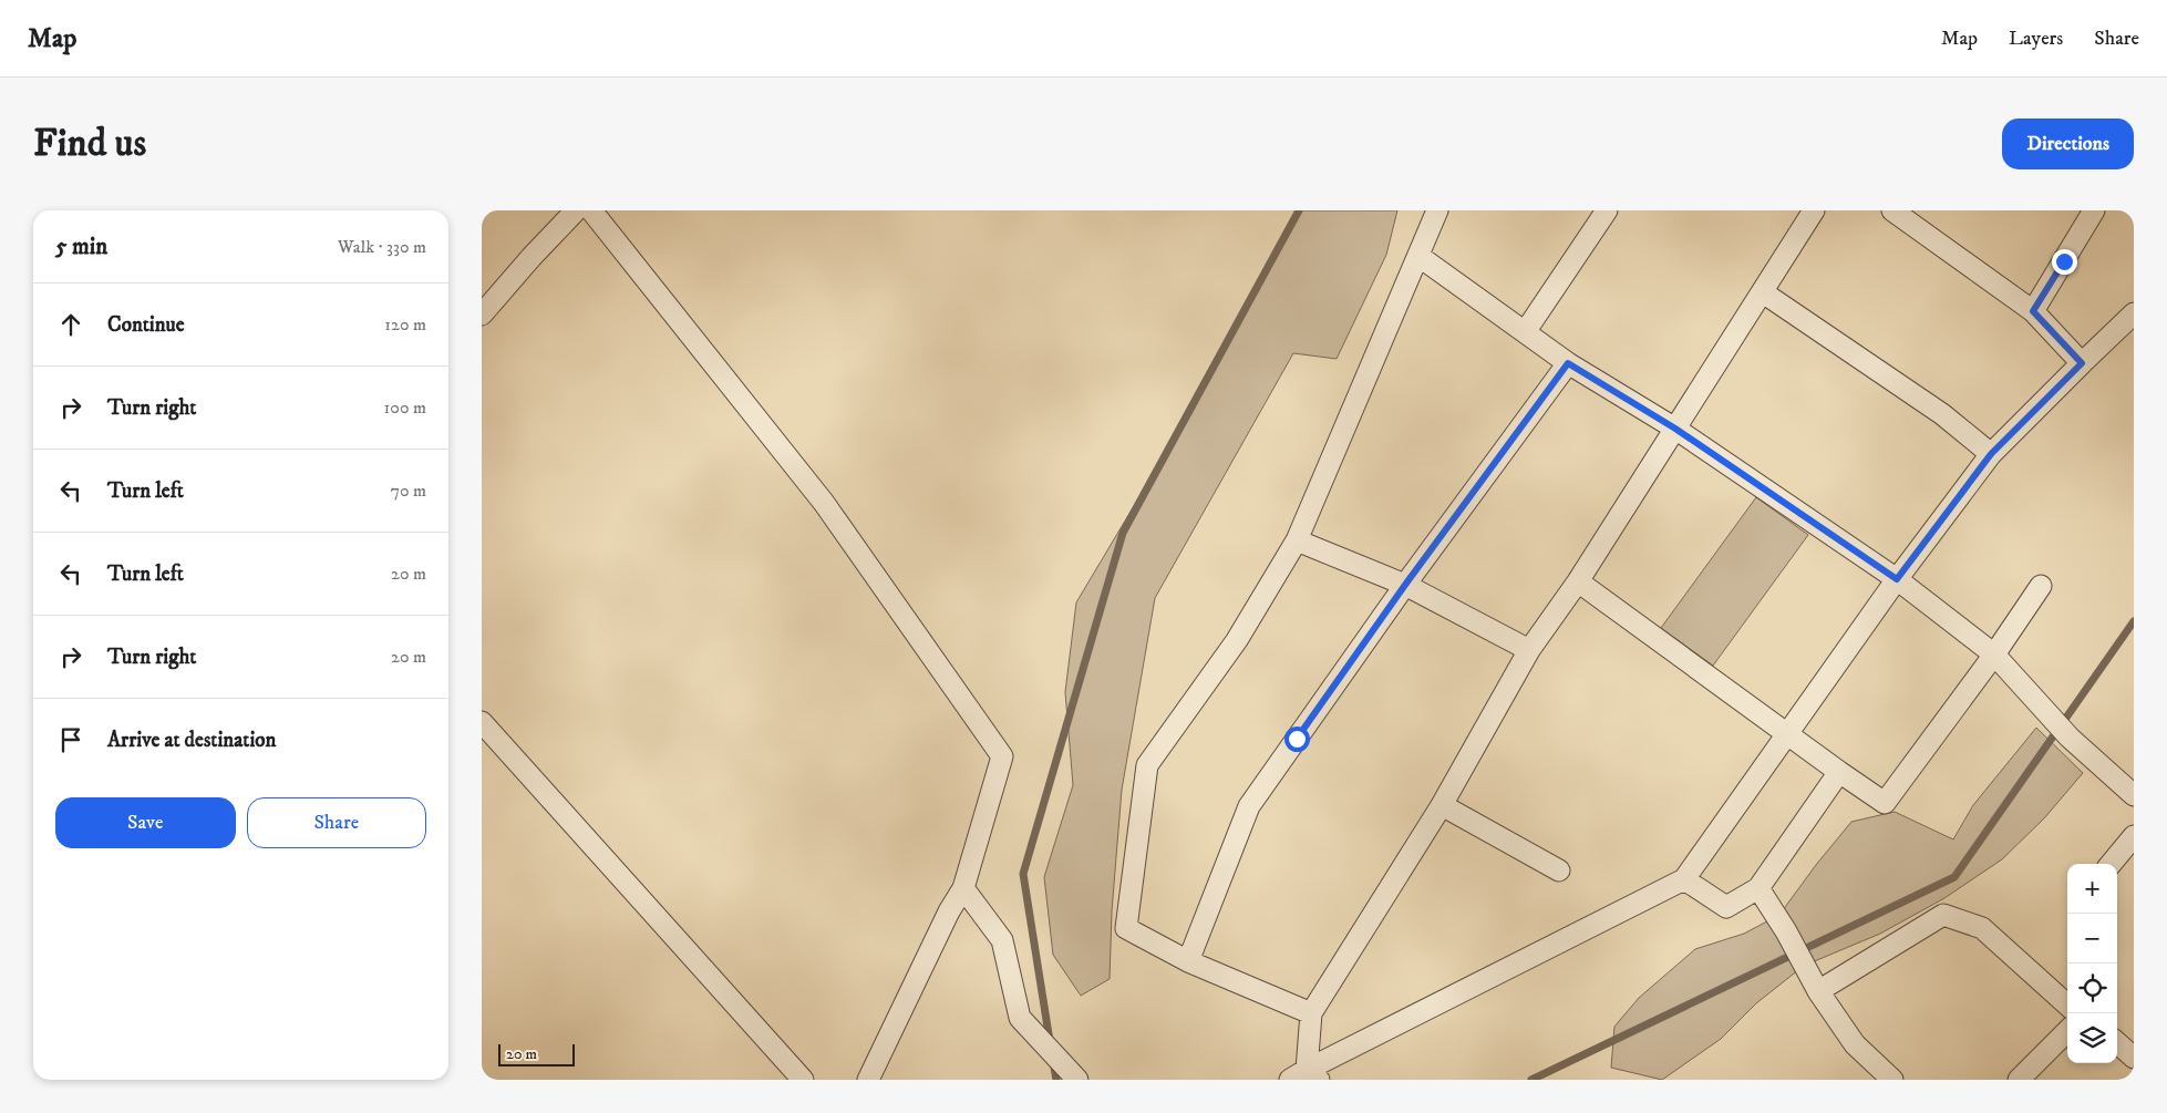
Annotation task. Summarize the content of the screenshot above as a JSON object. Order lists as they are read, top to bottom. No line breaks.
{"scale_bar":"20 m","page":{"header":"Map","nav":["Map","Layers","Share"],"buttons":["Directions",["Save","Share"]],"title":"Find us","heading":["5 min","Walk · 330 m"],"list":[["Continue","120 m"],["Turn right","100 m"],["Turn left","70 m"],["Turn left","20 m"],["Turn right","20 m"],"Arrive at destination"],"map_buttons":["+","−"],"scale":"20 m"}}
